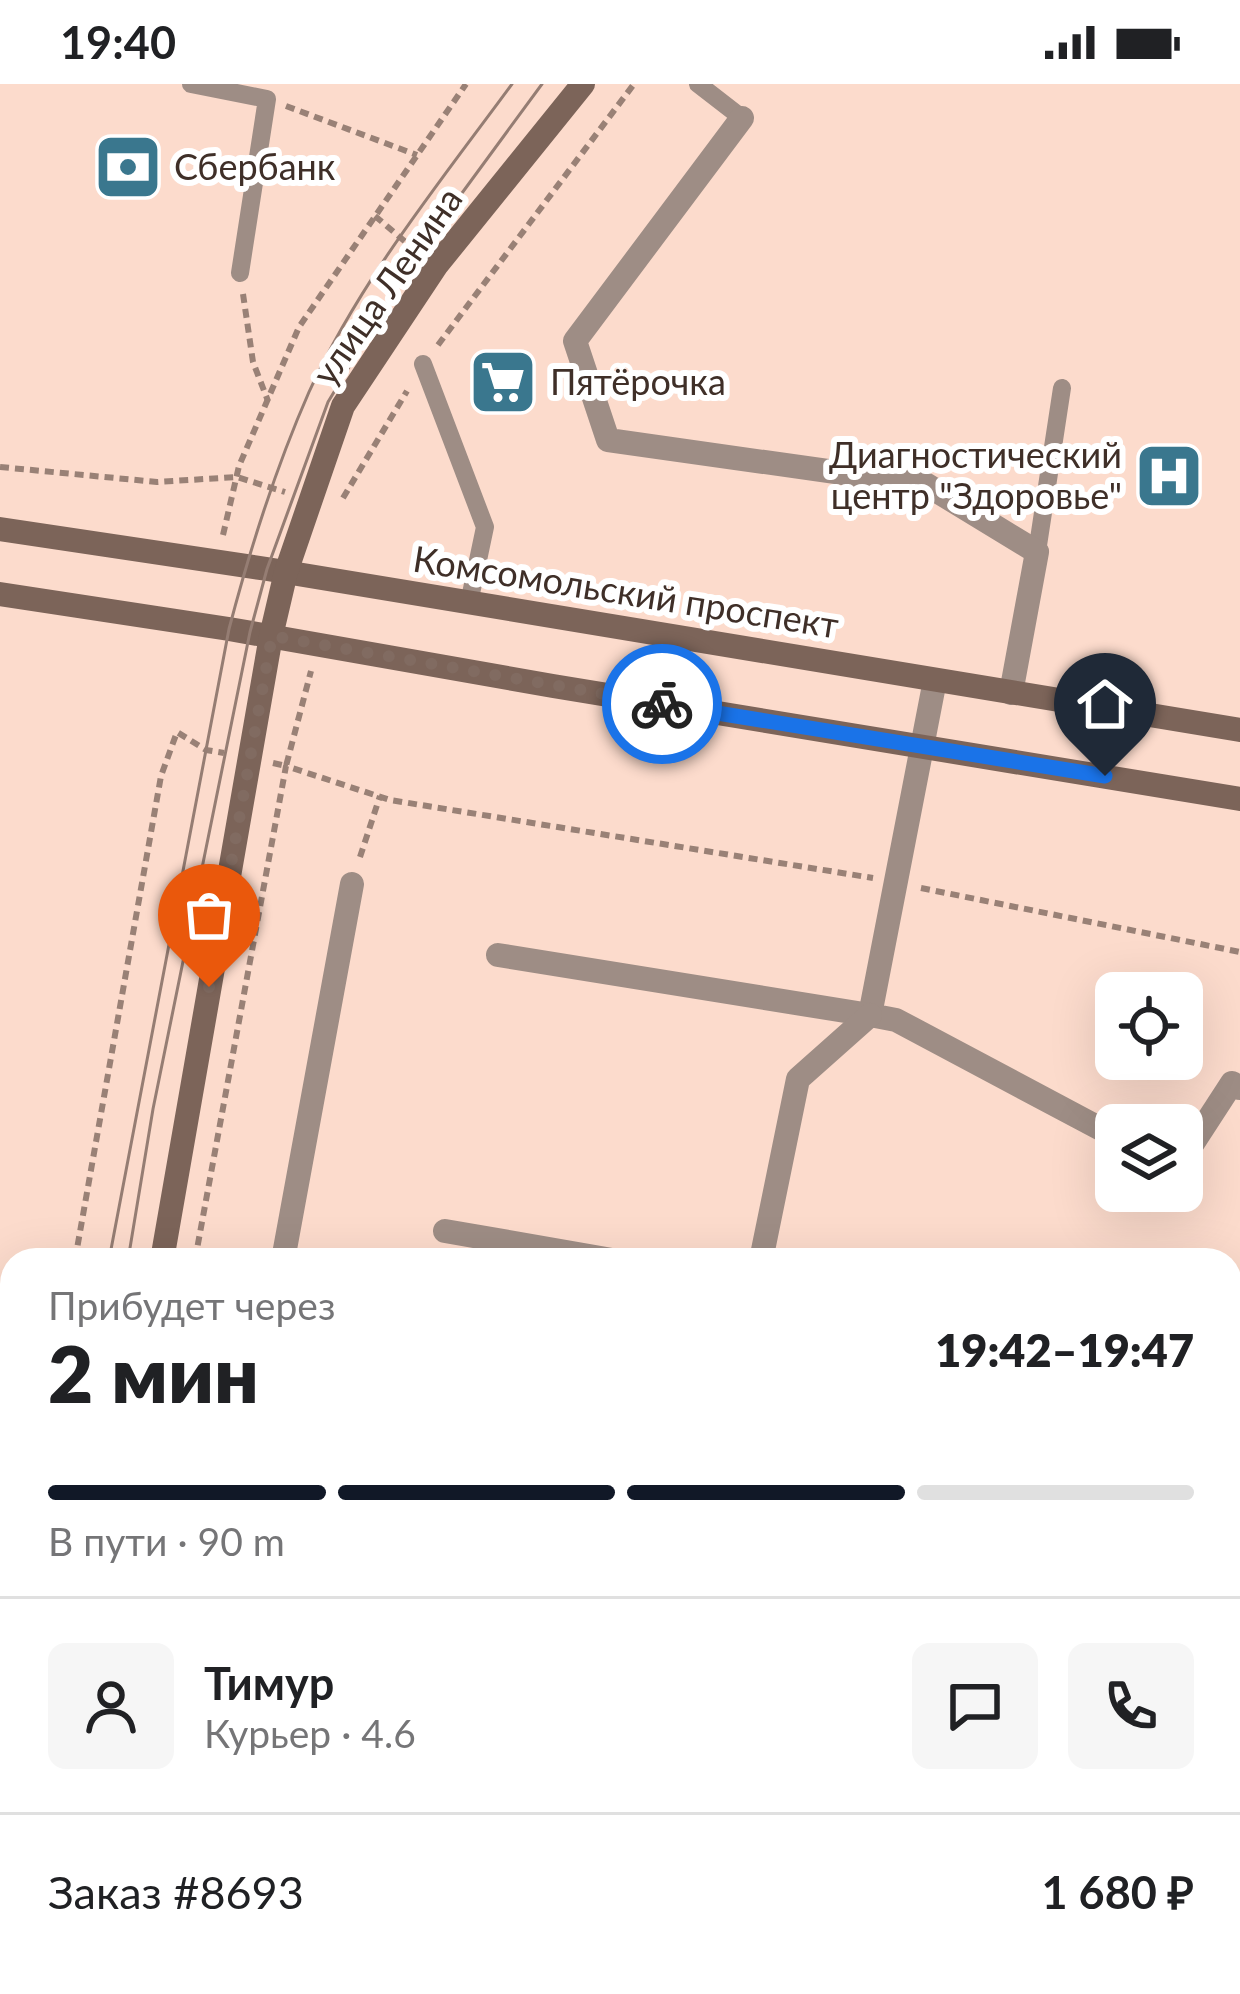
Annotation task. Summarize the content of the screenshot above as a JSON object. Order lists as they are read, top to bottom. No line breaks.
{"streets":{"main road":["улица Ленина","Комсомольский проспект"]},"crossings":[["улица Ленина","Комсомольский проспект"]],"places":{"bank":["Сбербанк"],"supermarket":["Пятёрочка"],"hospital":["Диагностический центр \"Здоровье\""]},"page":{"status":"19:40","heading":["2 мин","Прибудет через","19:42–19:47"],"panel":["Тимур","Курьер · 4.6","Заказ #8693","1 680 ₽"],"bar":"В пути · 90 m"}}
